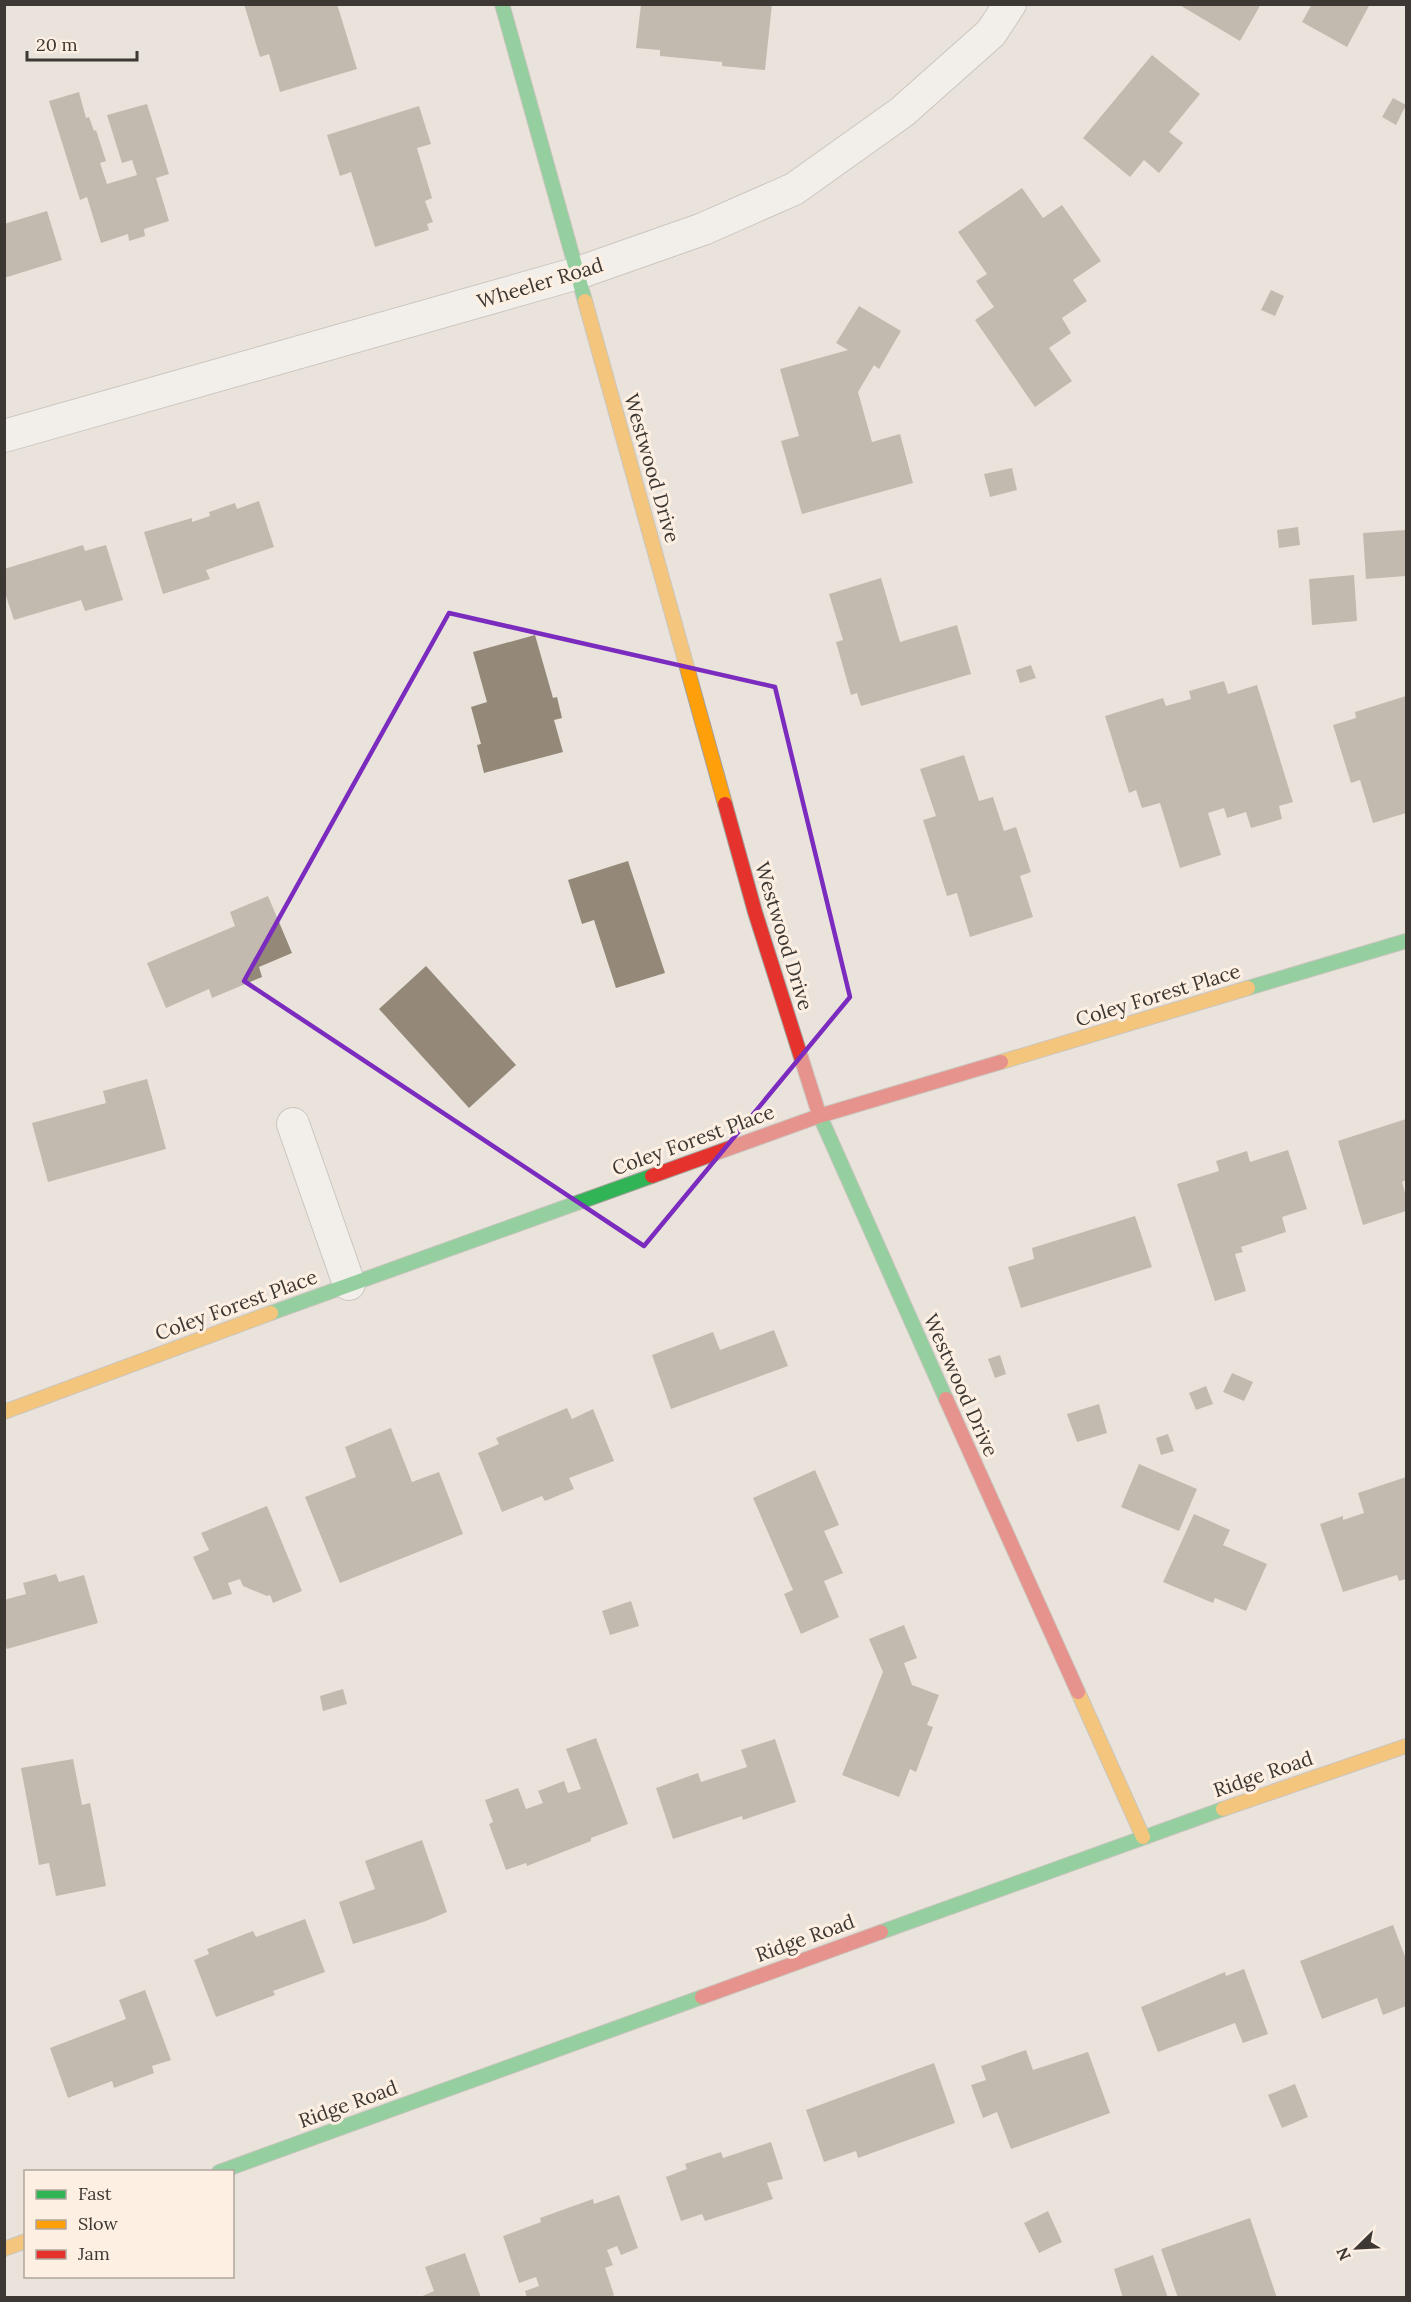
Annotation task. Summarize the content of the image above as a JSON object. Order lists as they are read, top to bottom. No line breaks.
{"streets":{"street":["Wheeler Road","Westwood Drive","Coley Forest Place","Ridge Road"]},"crossings":[["Wheeler Road","Westwood Drive"],["Westwood Drive","Coley Forest Place"],["Westwood Drive","Ridge Road"]],"legend":["Fast","Slow","Jam"],"scale_bar":"20 m","north":"bottom left"}
